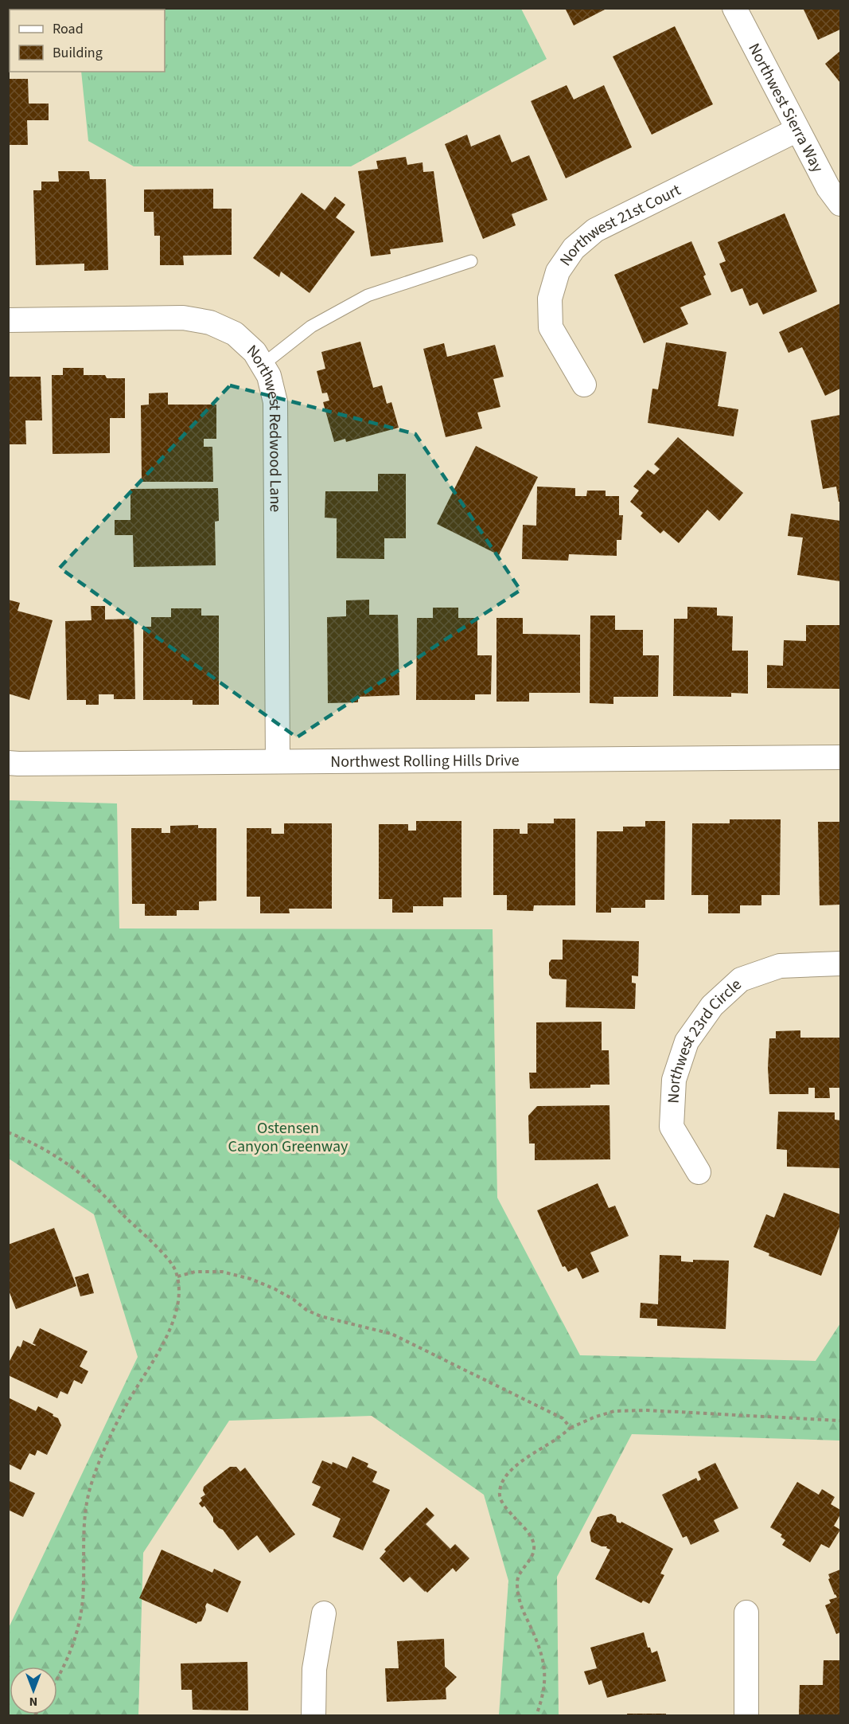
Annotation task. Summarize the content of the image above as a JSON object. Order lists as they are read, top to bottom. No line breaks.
{"streets":{"street":["Northwest Sierra Way","Northwest 21st Court","Northwest Redwood Lane","Northwest Rolling Hills Drive","Northwest 23rd Circle"]},"crossings":[["Northwest Sierra Way","Northwest 21st Court"],["Northwest Redwood Lane","Northwest Rolling Hills Drive"]],"parks":["Ostensen Canyon Greenway"],"legend":["Road","Building"],"north":"bottom"}
